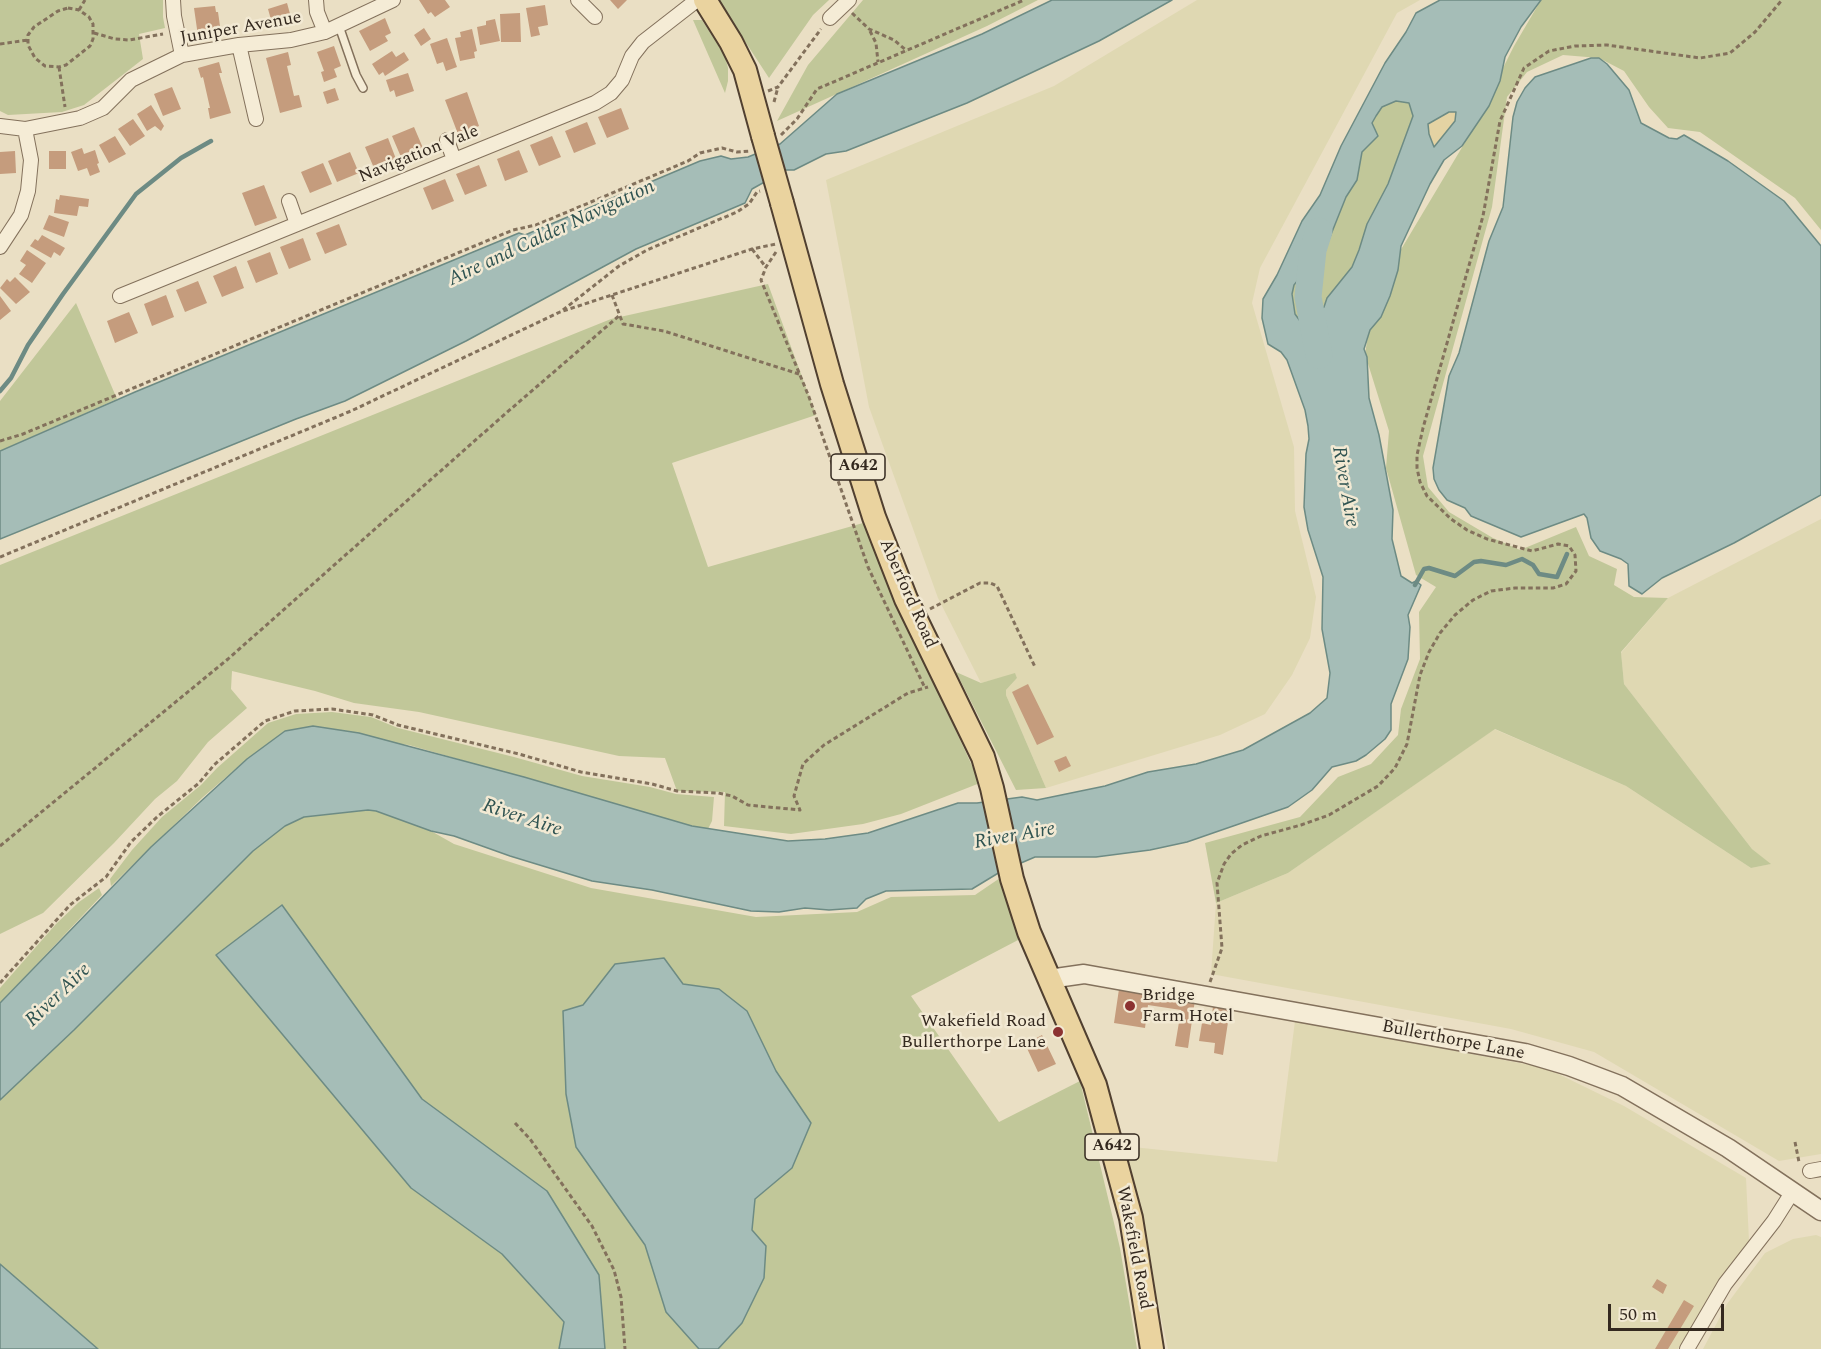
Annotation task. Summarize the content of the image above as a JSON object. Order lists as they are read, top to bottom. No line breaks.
{"streets":{"main road":["A642","Aberford Road","Wakefield Road"],"street":["Juniper Avenue","Navigation Vale","Bullerthorpe Lane"]},"crossings":[["A642","Aberford Road"],["Aberford Road","Bullerthorpe Lane"],["Aberford Road","Wakefield Road"],["Bullerthorpe Lane","Wakefield Road"]],"water":["Aire and Calder Navigation","River Aire"],"places":["Bridge Farm Hotel","Wakefield Road Bullerthorpe Lane"],"scale_bar":"50 m"}
